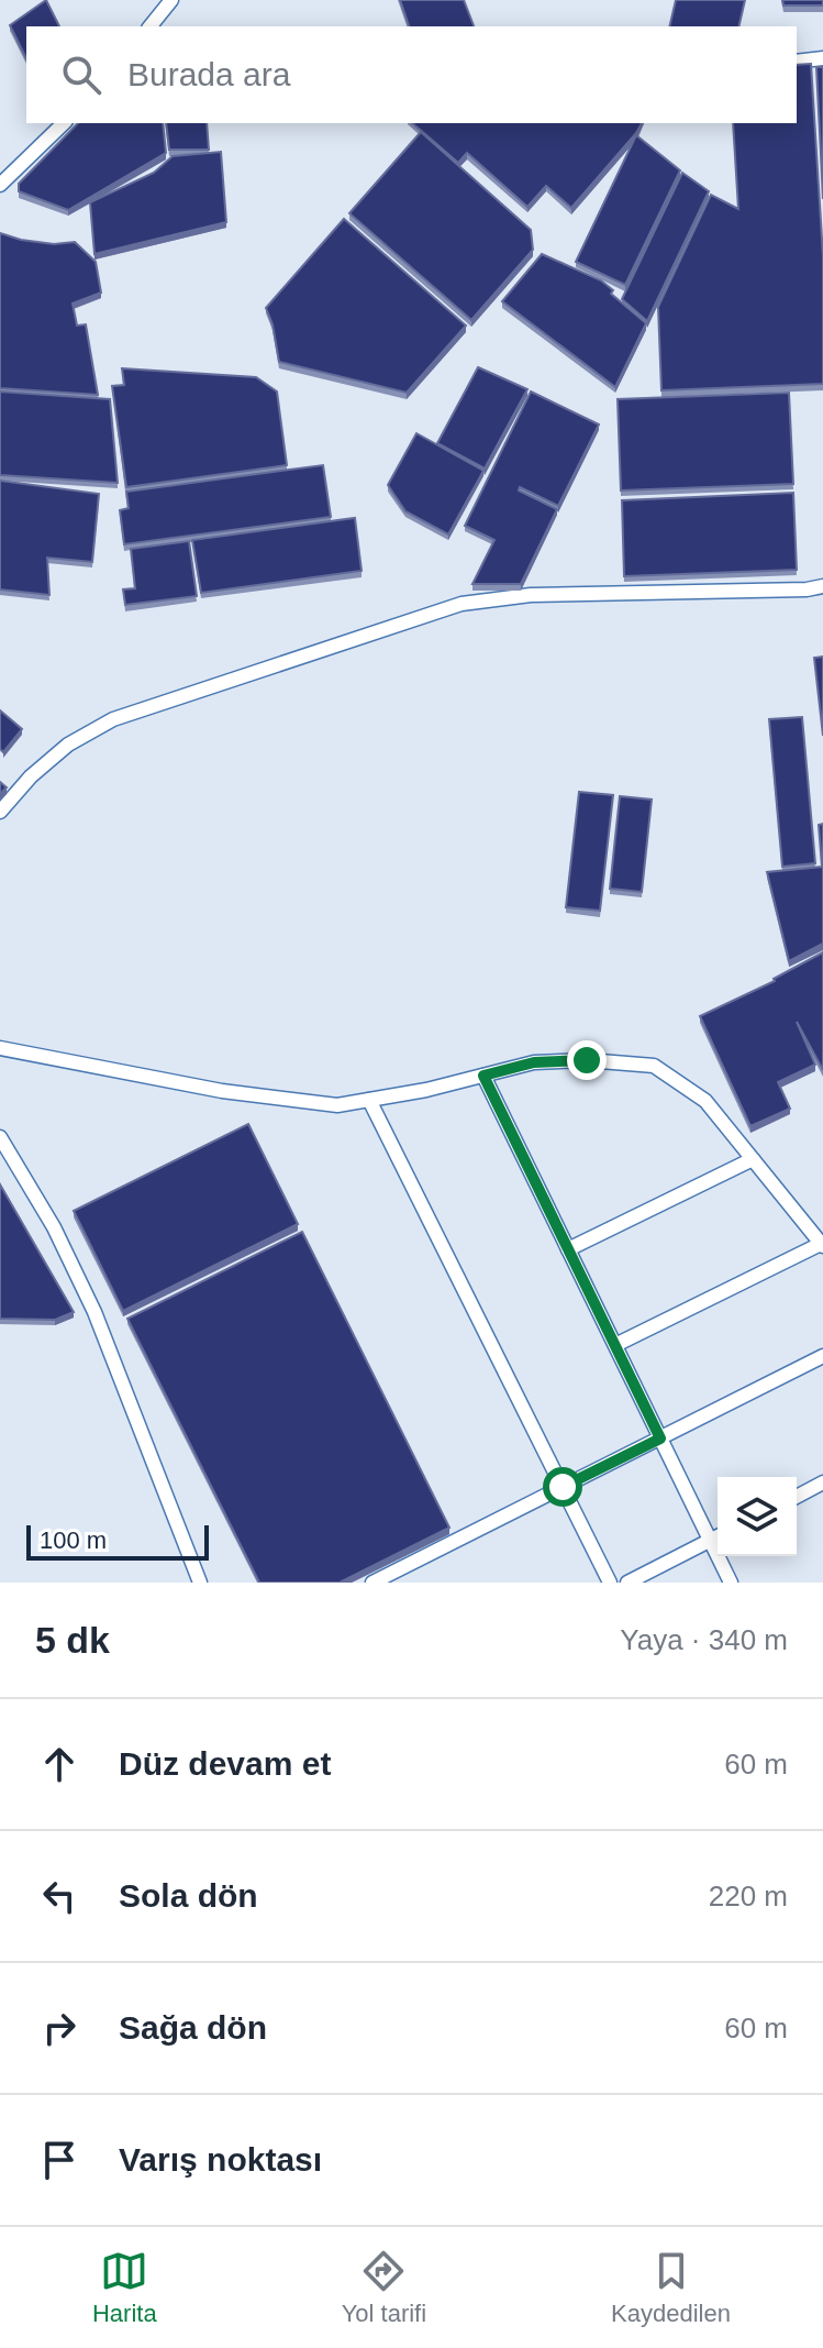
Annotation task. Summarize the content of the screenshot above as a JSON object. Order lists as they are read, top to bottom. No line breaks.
{"scale_bar":"100 m","page":{"search":"Burada ara","scale":"100 m","heading":["5 dk","Yaya · 340 m"],"list":[["Düz devam et","60 m"],["Sola dön","220 m"],["Sağa dön","60 m"],"Varış noktası"],"nav":["Harita","Yol tarifi","Kaydedilen"]}}
